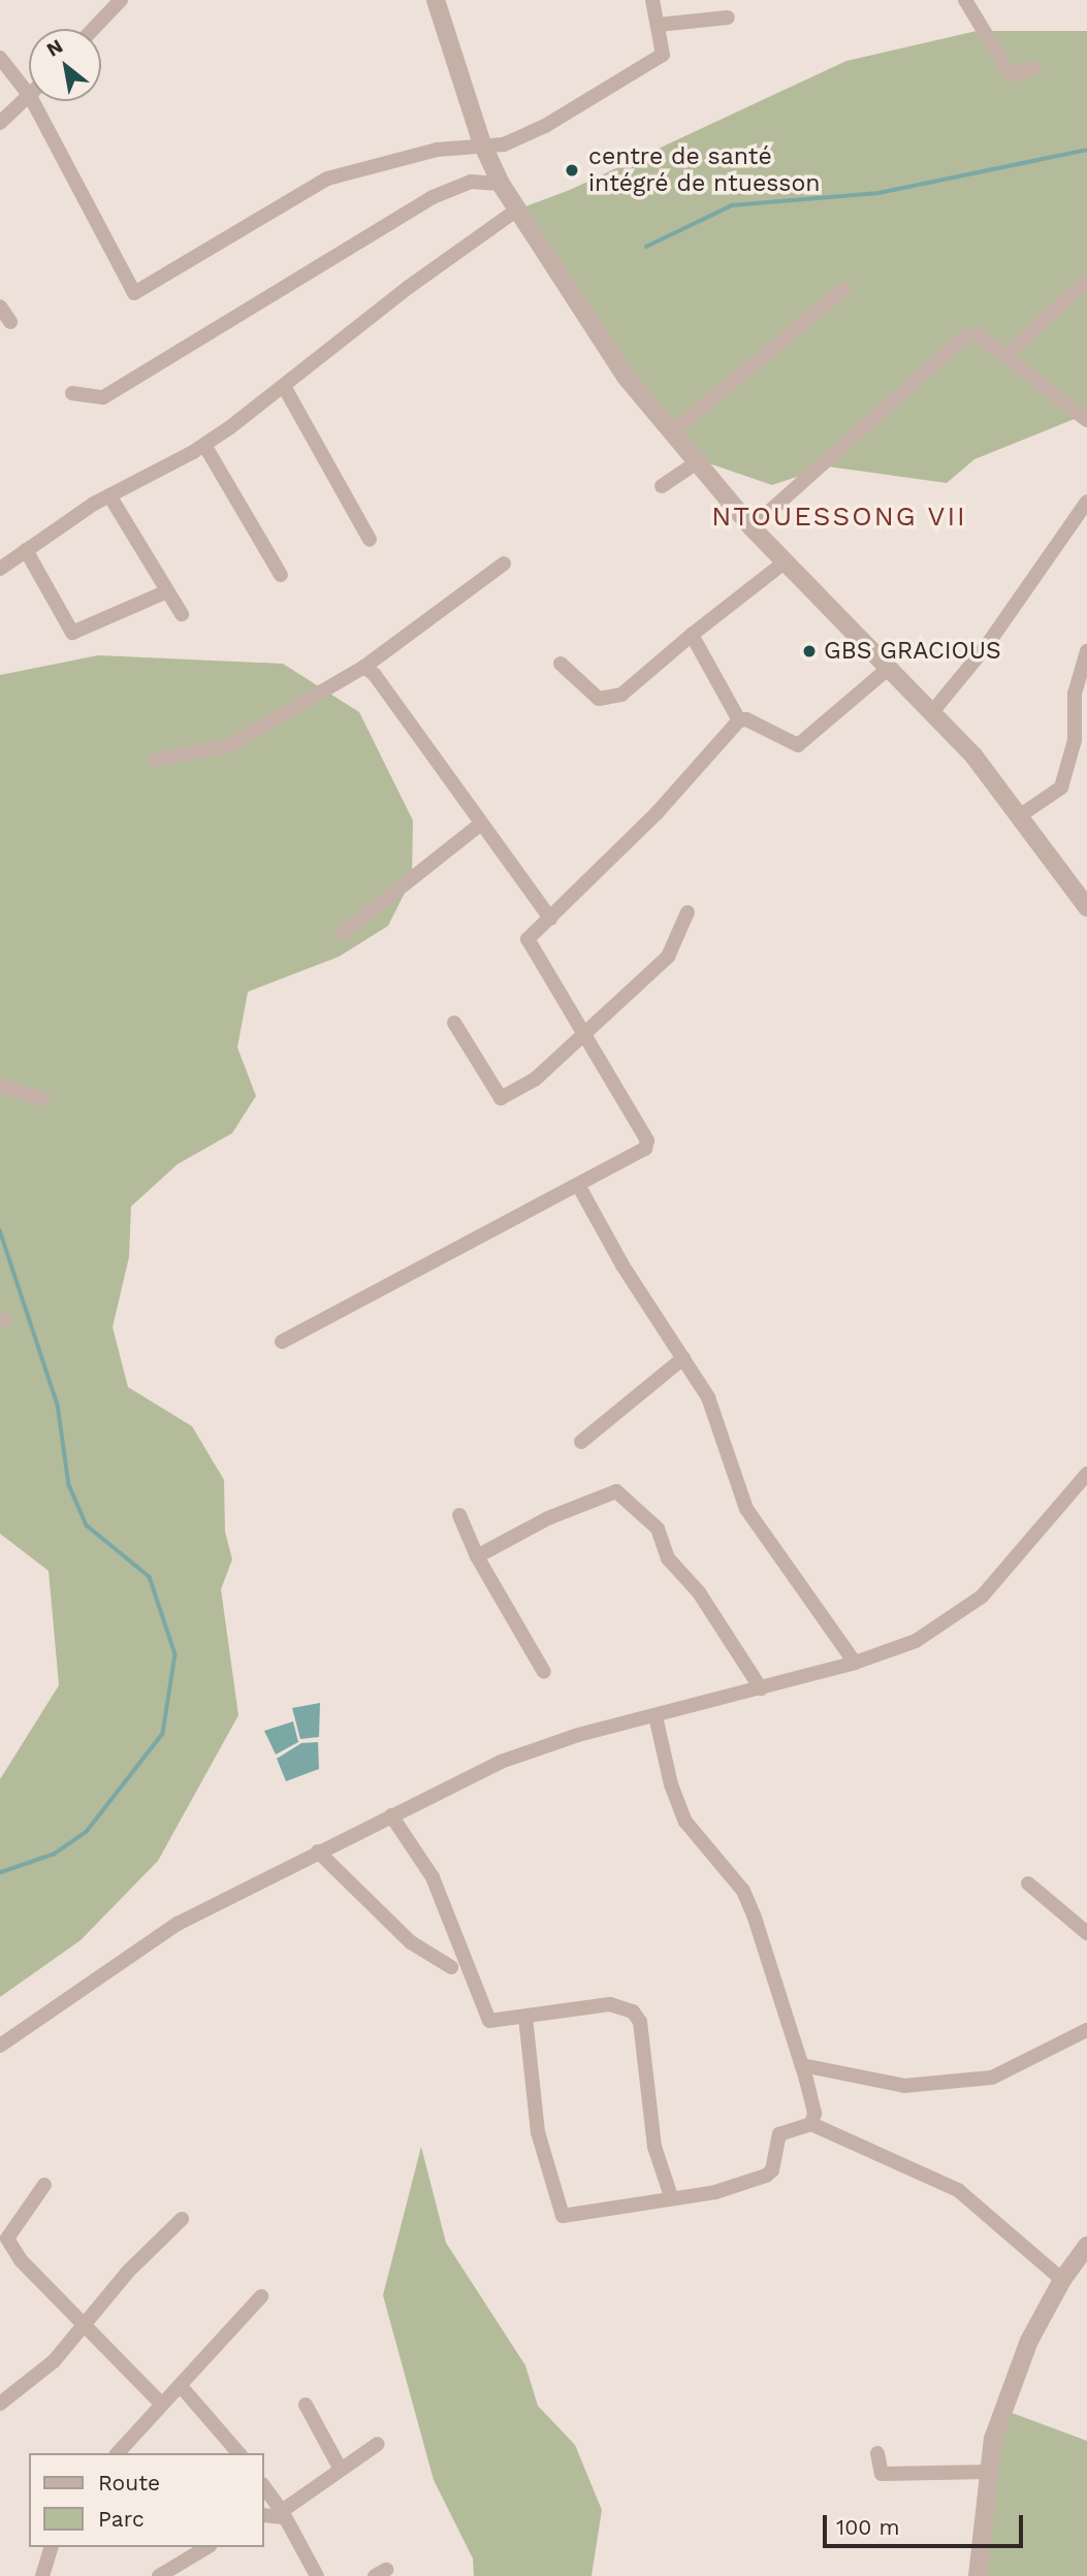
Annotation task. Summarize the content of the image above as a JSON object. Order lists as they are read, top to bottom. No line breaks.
{"districts":["NTOUESSONG VII"],"places":["centre de santé intégré de ntuesson","GBS GRACIOUS"],"legend":["Route","Parc"],"scale_bar":"100 m","north":"top left"}
